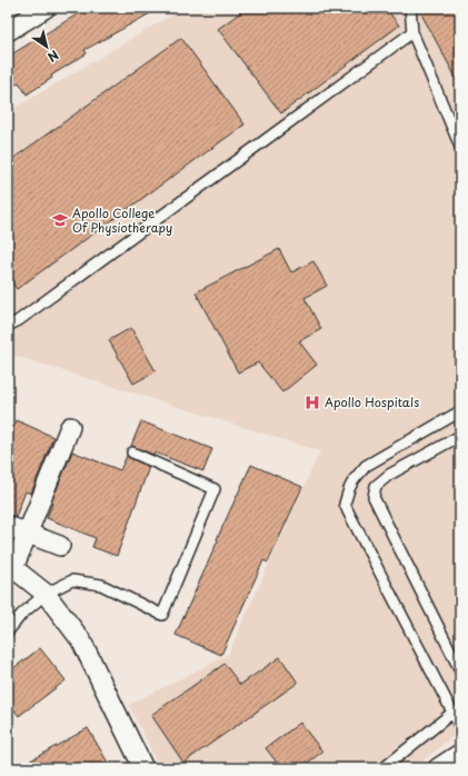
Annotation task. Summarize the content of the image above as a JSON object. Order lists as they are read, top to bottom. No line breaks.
{"places":{"school or university":["Apollo College Of Physiotherapy"],"hospital":["Apollo Hospitals"]},"north":"bottom right"}
